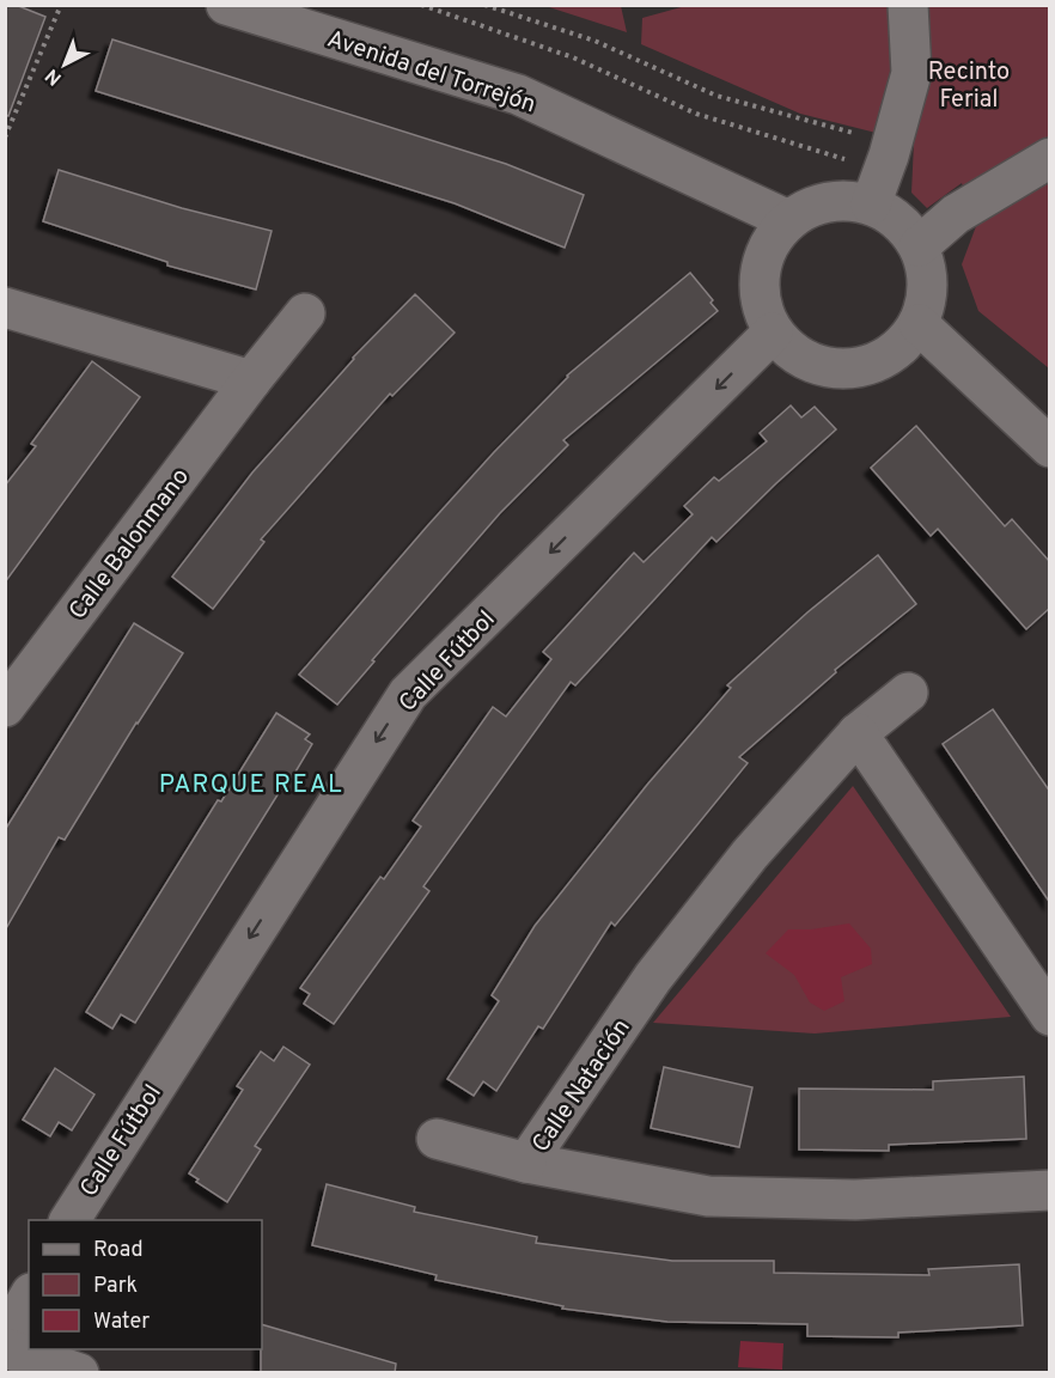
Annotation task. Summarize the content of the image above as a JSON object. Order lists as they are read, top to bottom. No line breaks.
{"streets":{"street":["Avenida del Torrejón","Calle Balonmano","Calle Fútbol","Calle Natación"]},"crossings":[["Avenida del Torrejón","Calle Fútbol"]],"one_way":["Calle Fútbol"],"districts":["PARQUE REAL"],"parks":["Recinto Ferial"],"legend":["Road","Park","Water"],"north":"bottom left"}
